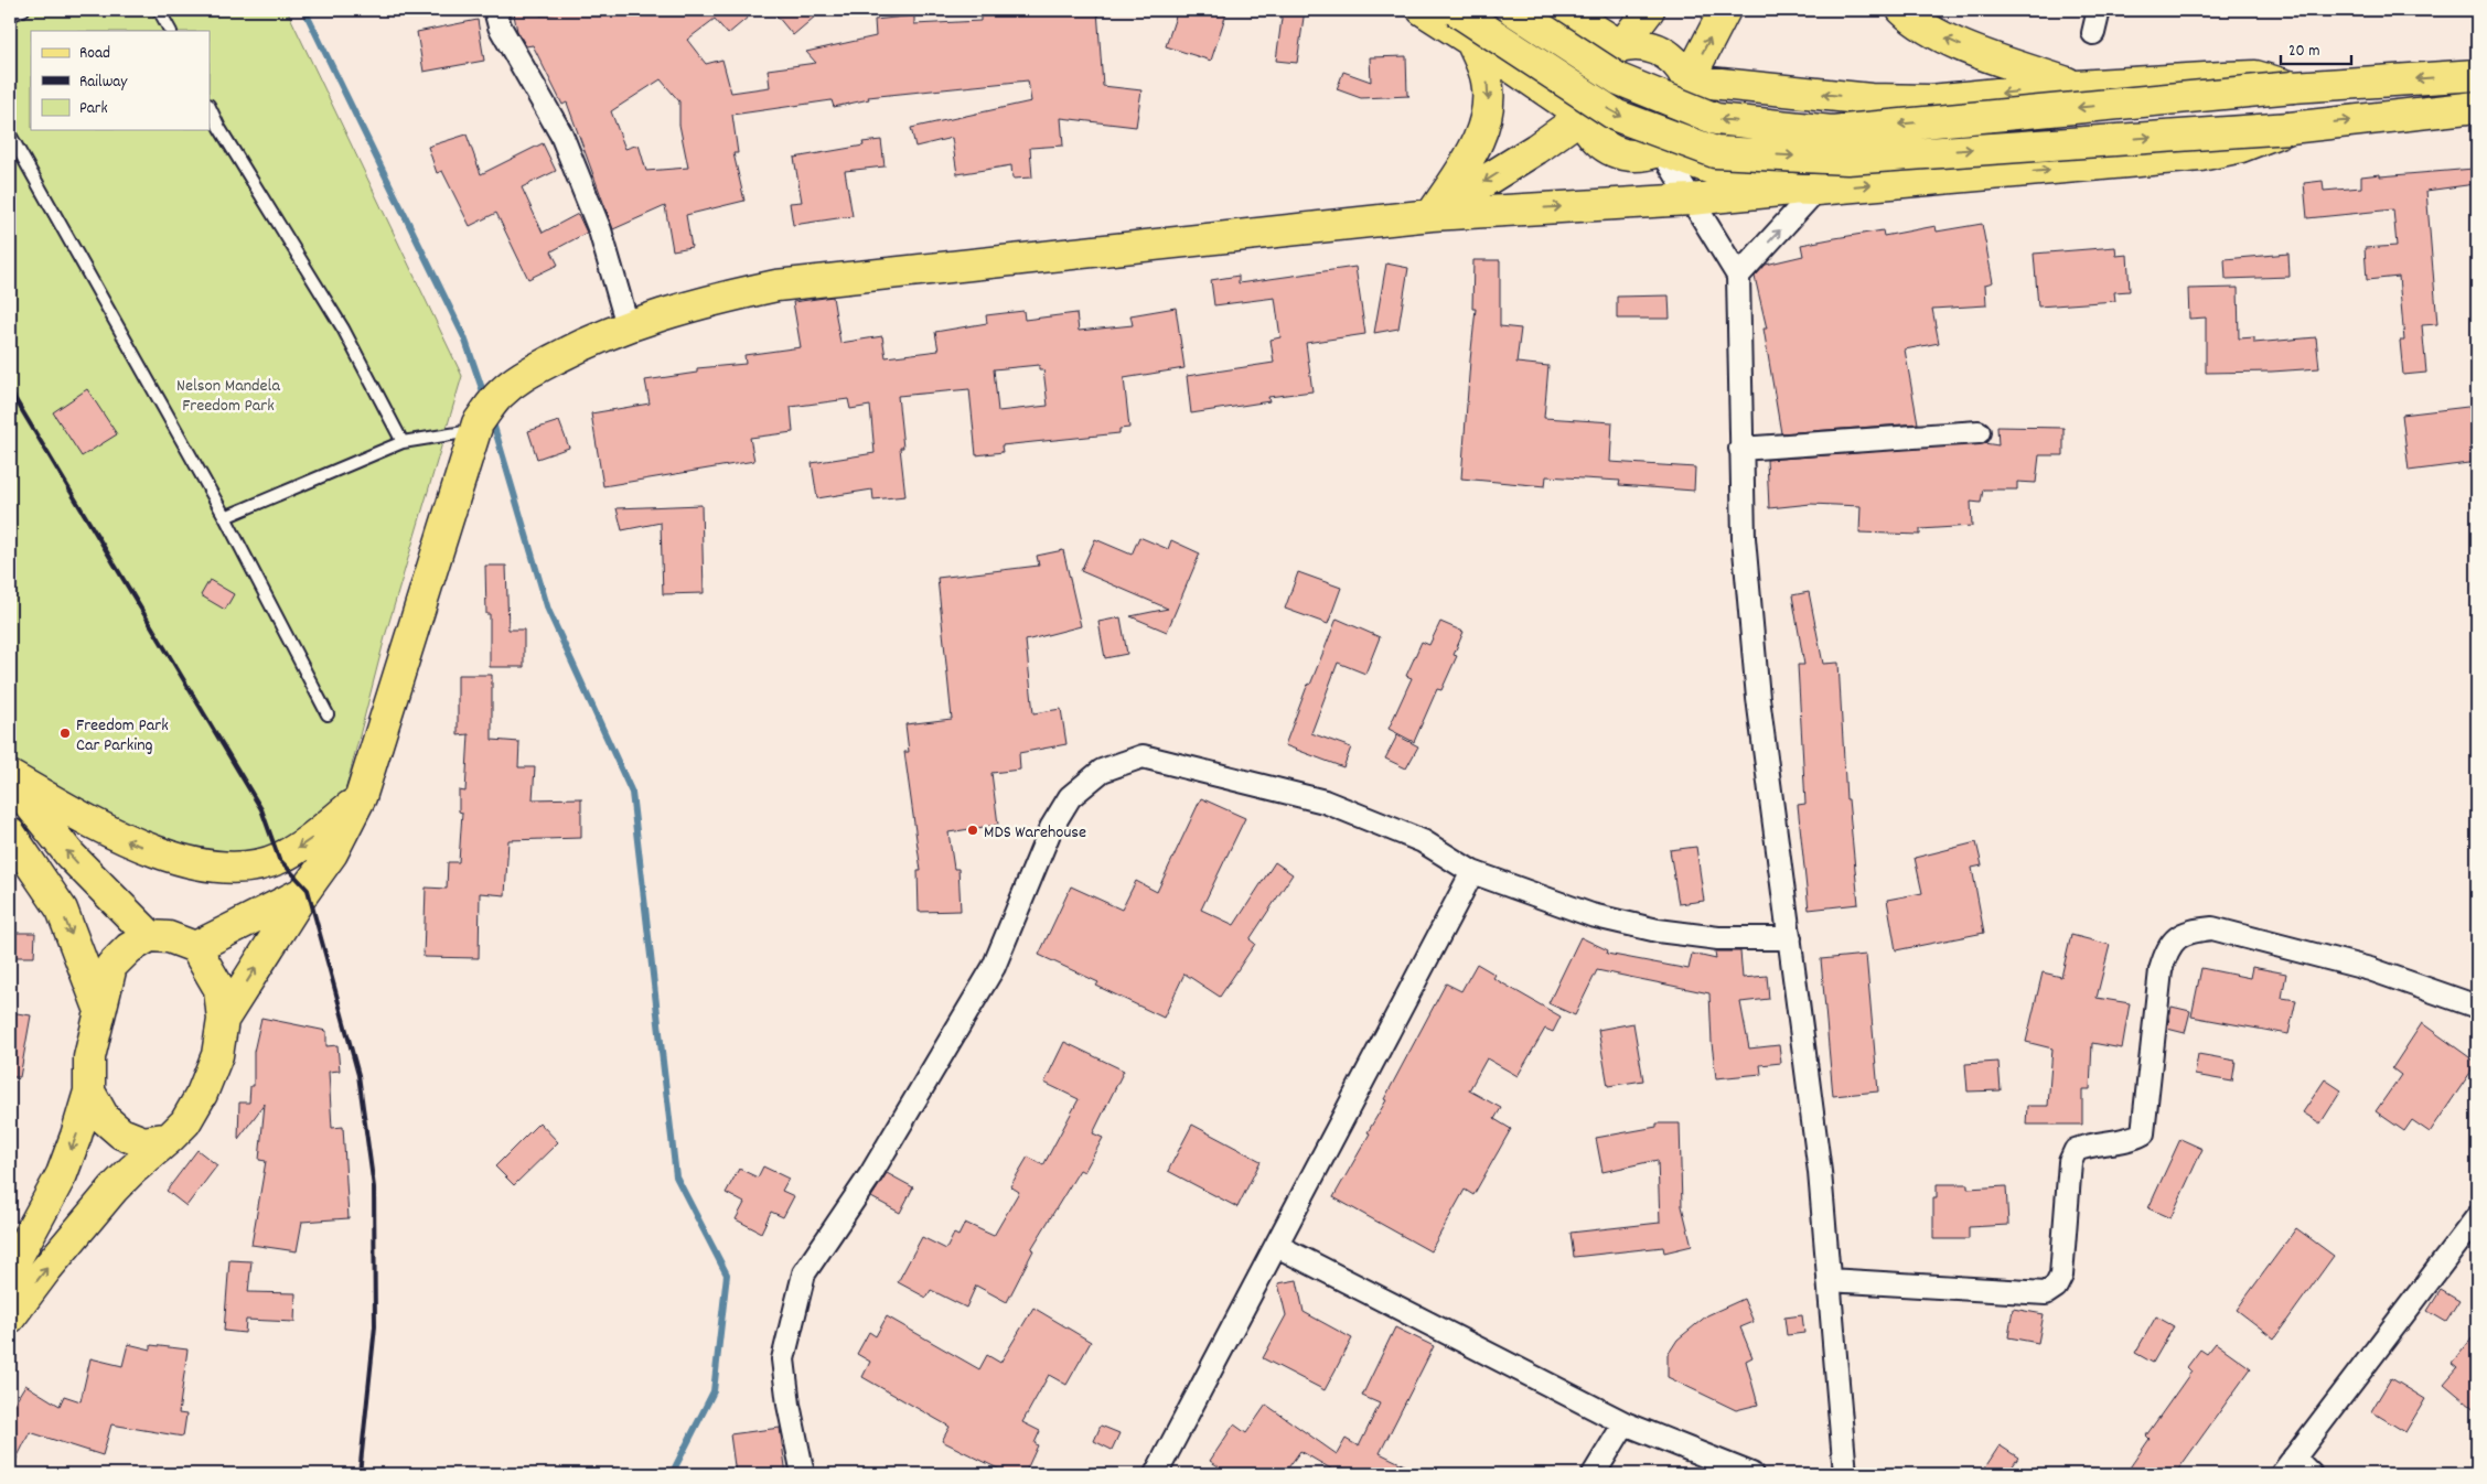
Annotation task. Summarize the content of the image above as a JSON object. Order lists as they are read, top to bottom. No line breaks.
{"parks":["Nelson Mandela Freedom Park"],"places":["Freedom Park Car Parking","MDS Warehouse"],"legend":["Road","Railway","Park"],"scale_bar":"20 m"}
